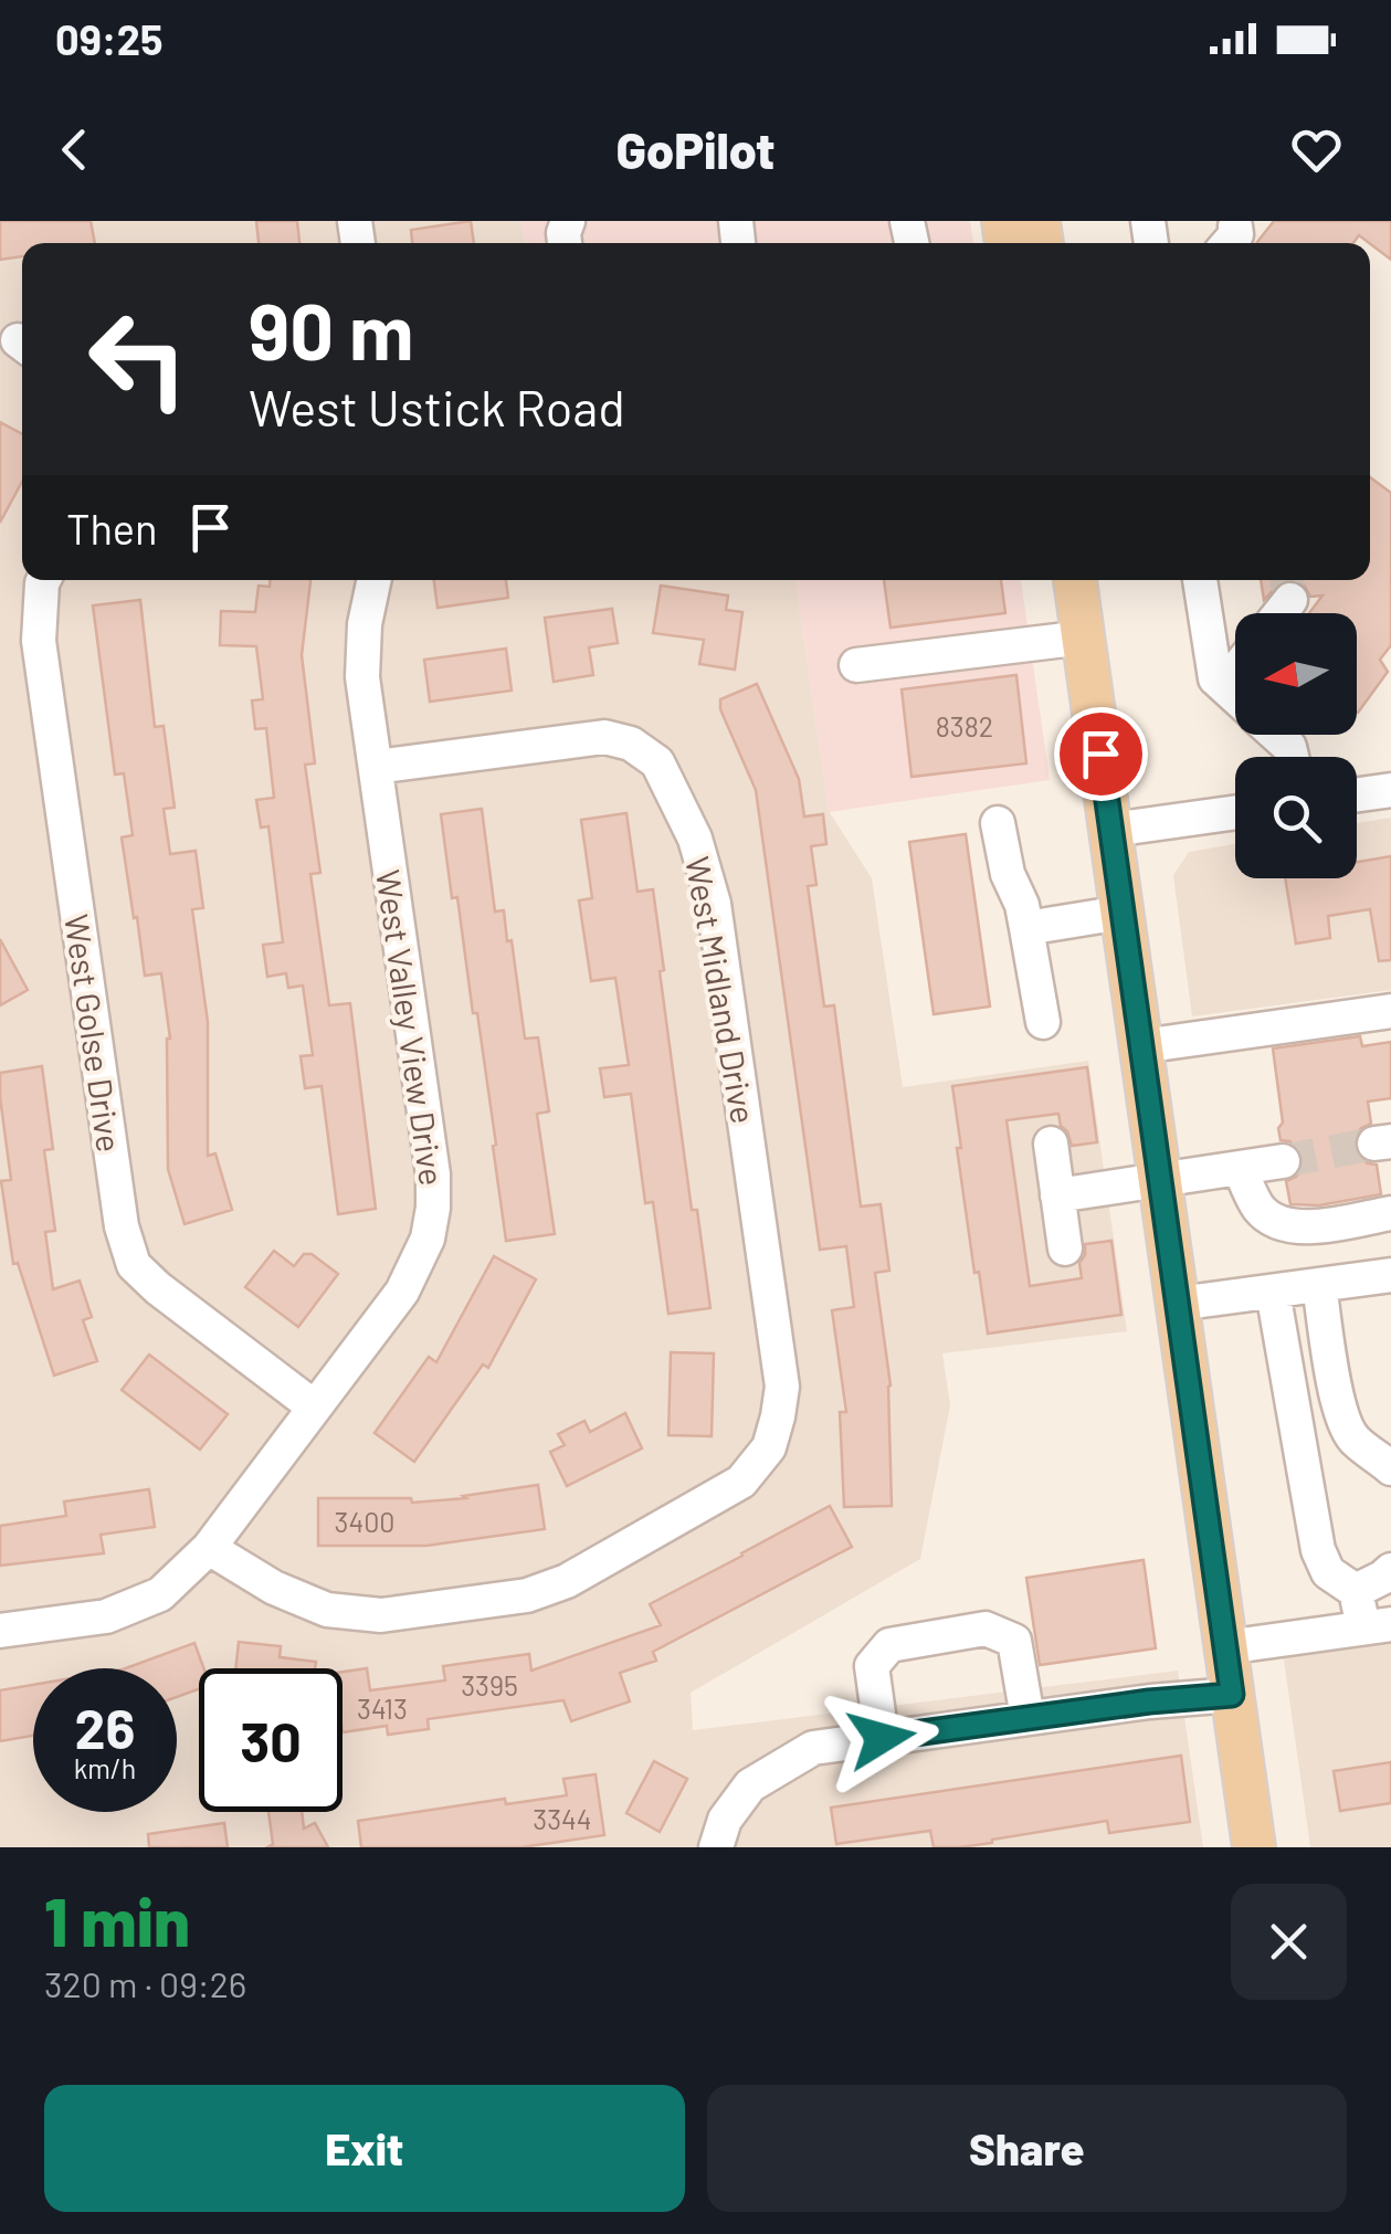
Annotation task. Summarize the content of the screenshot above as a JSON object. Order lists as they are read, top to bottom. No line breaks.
{"streets":{"street":["West Midland Drive","West Valley View Drive","West Golse Drive"]},"crossings":[["West Midland Drive","West Valley View Drive"],["West Valley View Drive","West Golse Drive"]],"house_numbers":["8382","3400","3395","3413","3344"],"north":"left","page":{"status":"09:25","header":"GoPilot","turn":["90 m","West Ustick Road"],"then":"Then","speed":"26 km/h","limit":"30","heading":["1 min","320 m · 09:26"],"buttons":["Exit","Share"]}}
